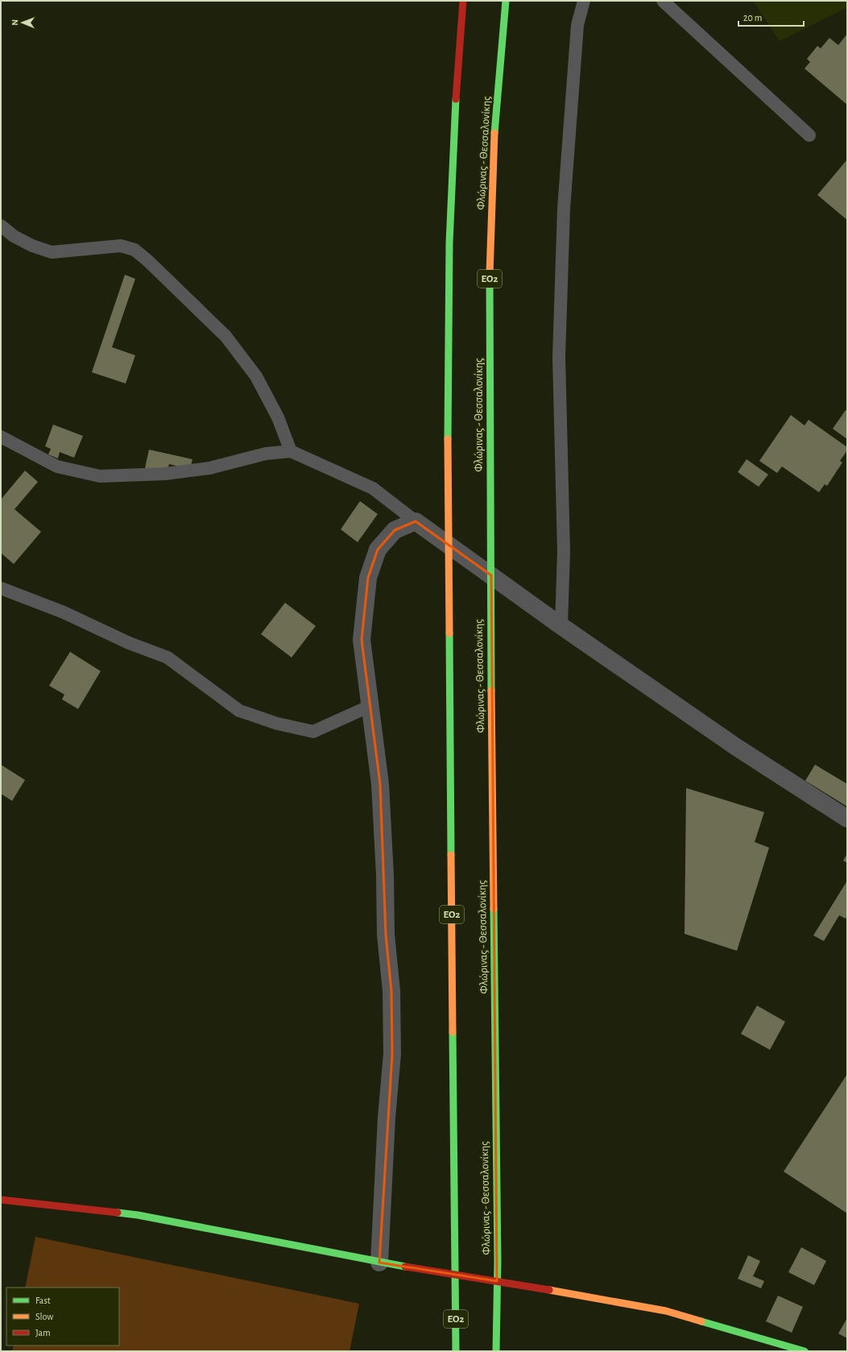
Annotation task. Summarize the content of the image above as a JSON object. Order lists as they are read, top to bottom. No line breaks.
{"streets":{"main road":["Φλώρινας - Θεσσαλονίκης","ΕΟ2"]},"legend":["Fast","Slow","Jam"],"scale_bar":"20 m","north":"left"}
